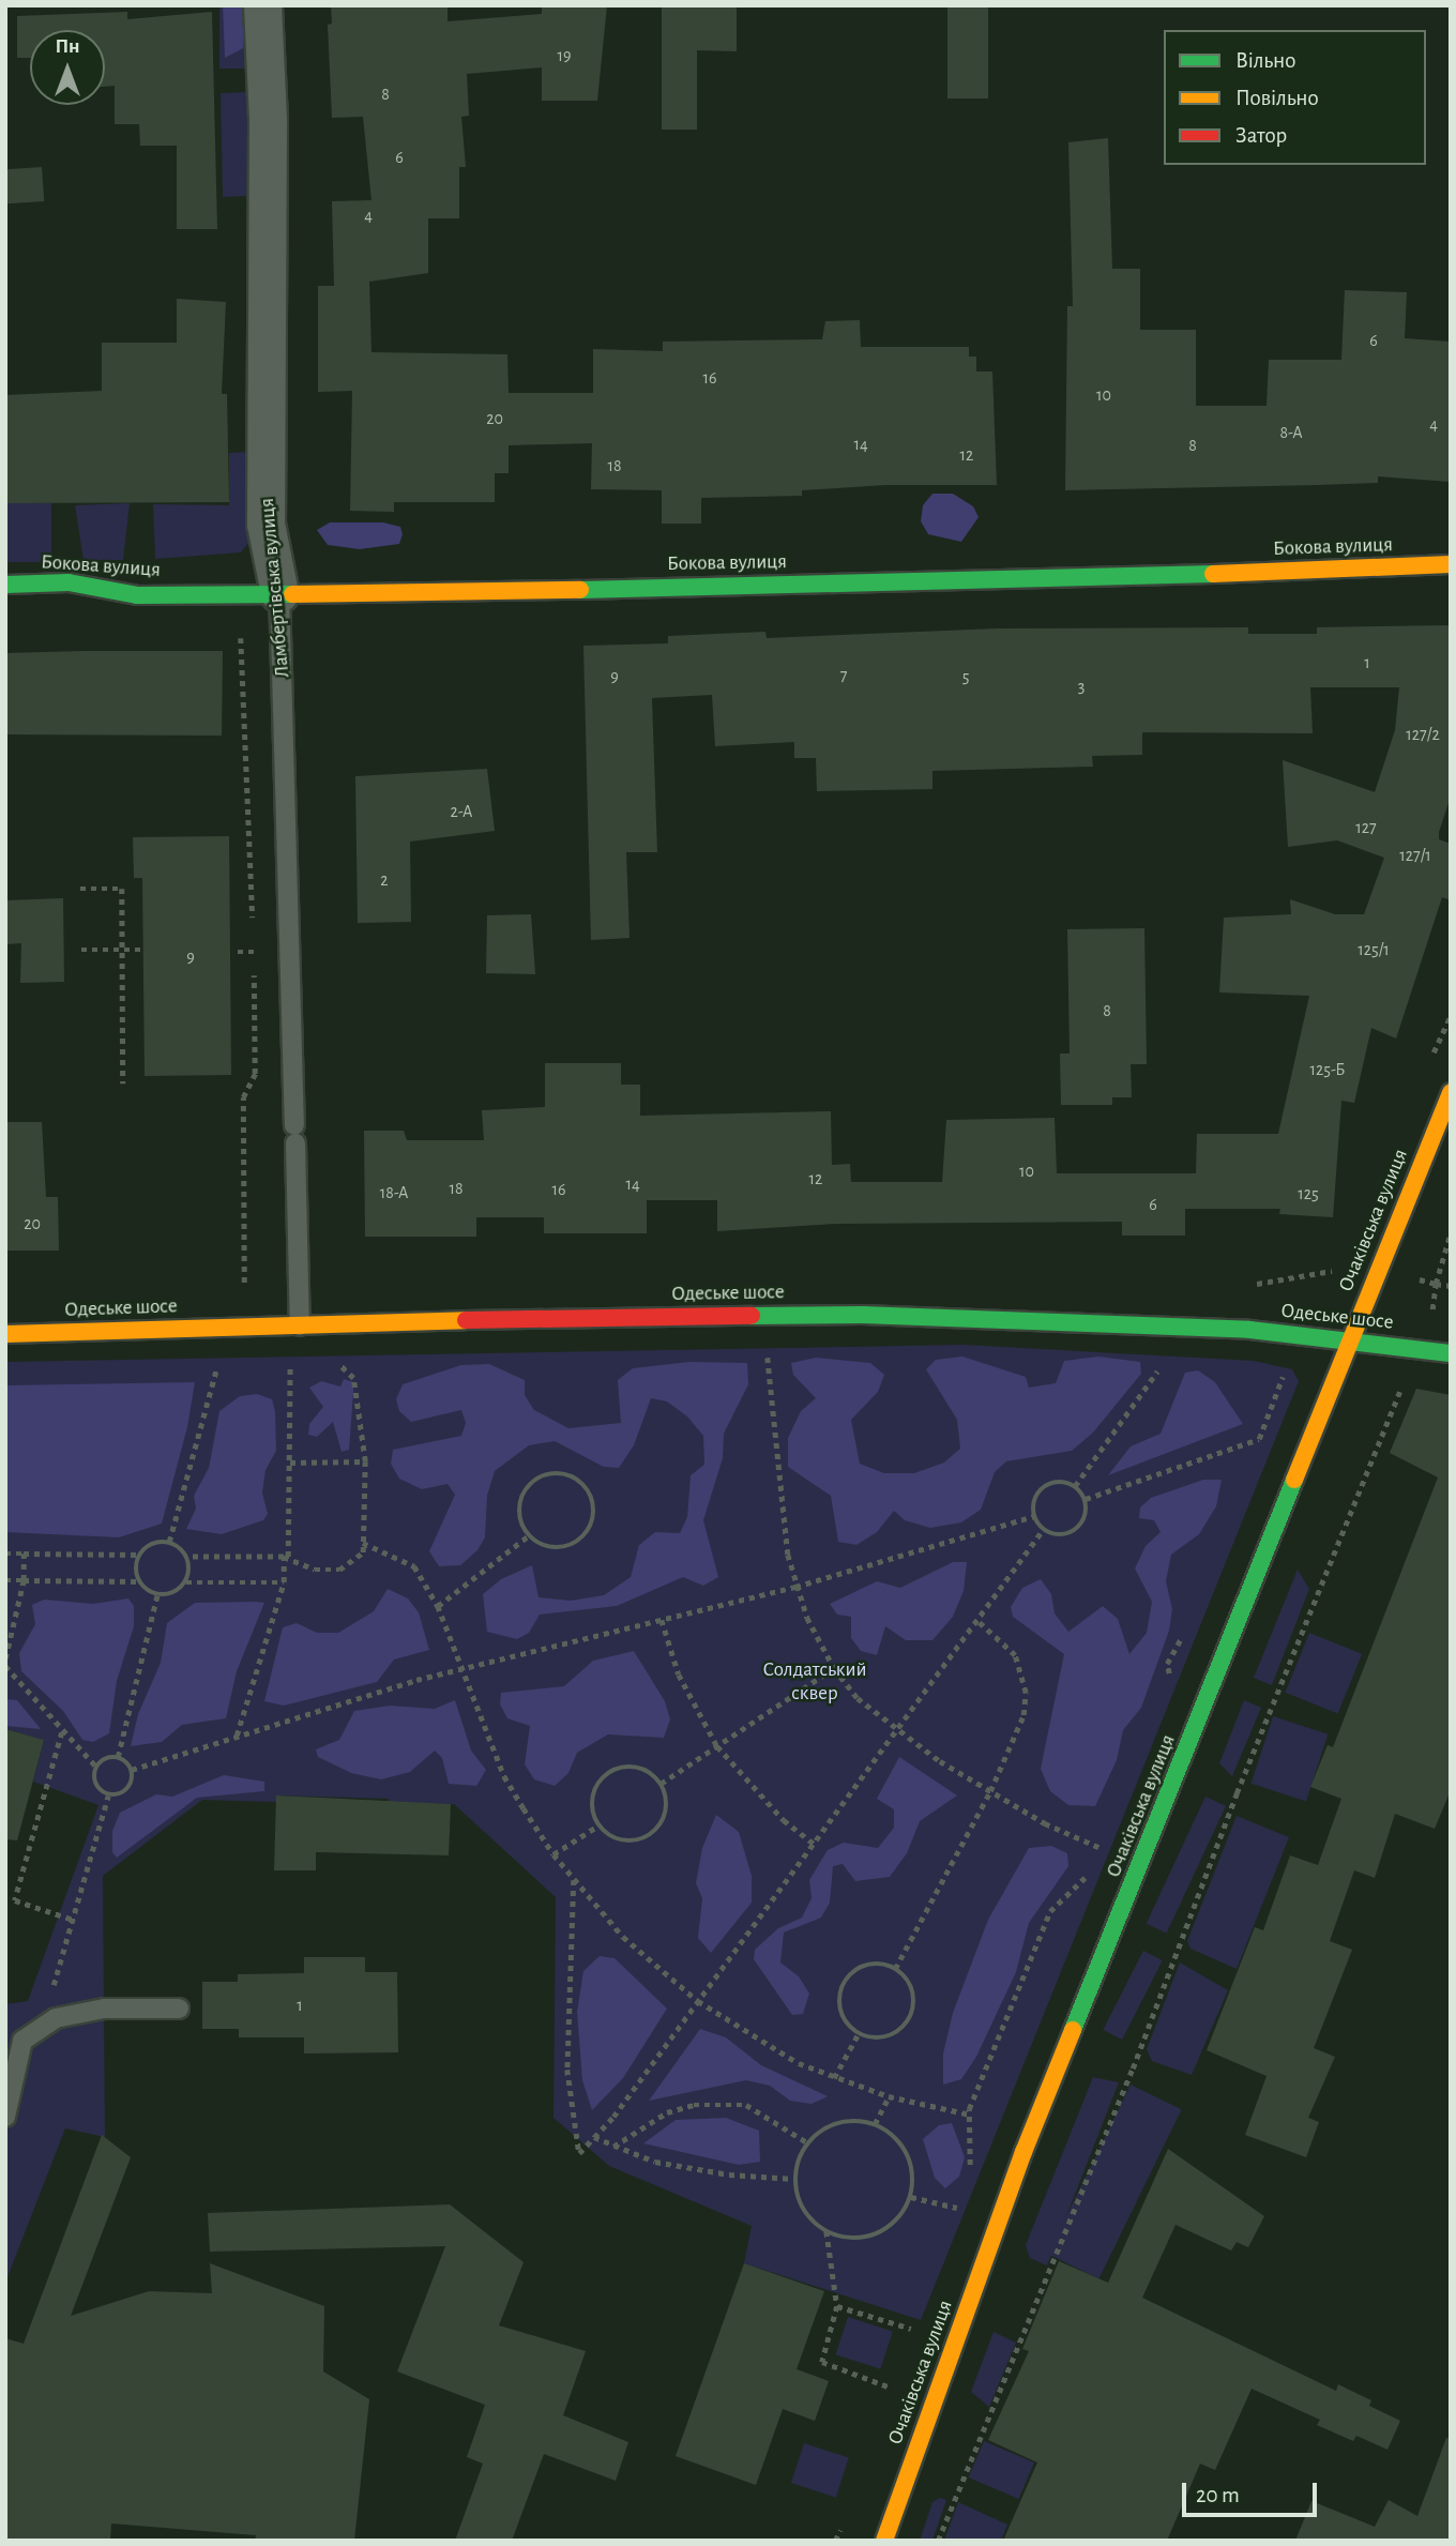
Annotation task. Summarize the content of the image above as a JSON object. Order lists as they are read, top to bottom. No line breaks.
{"streets":{"main road":["Бокова вулиця","Очаківська вулиця","Одеське шосе"],"street":["Ламбертівська вулиця"]},"crossings":[["Бокова вулиця","Ламбертівська вулиця"],["Ламбертівська вулиця","Одеське шосе"],["Очаківська вулиця","Одеське шосе"]],"parks":["Солдатський сквер"],"house_numbers":["19","8","6","4","6","16","10","20","4","8-А","14","8","12","18","1","7","9","5","3","127/2","2-А","127","127/1","2","125/1","9","8","125-Б","10","12","14","18","16","18-А","125","6","20","1"],"legend":["Вільно","Повільно","Затор"],"scale_bar":"20 m","north":"top"}
